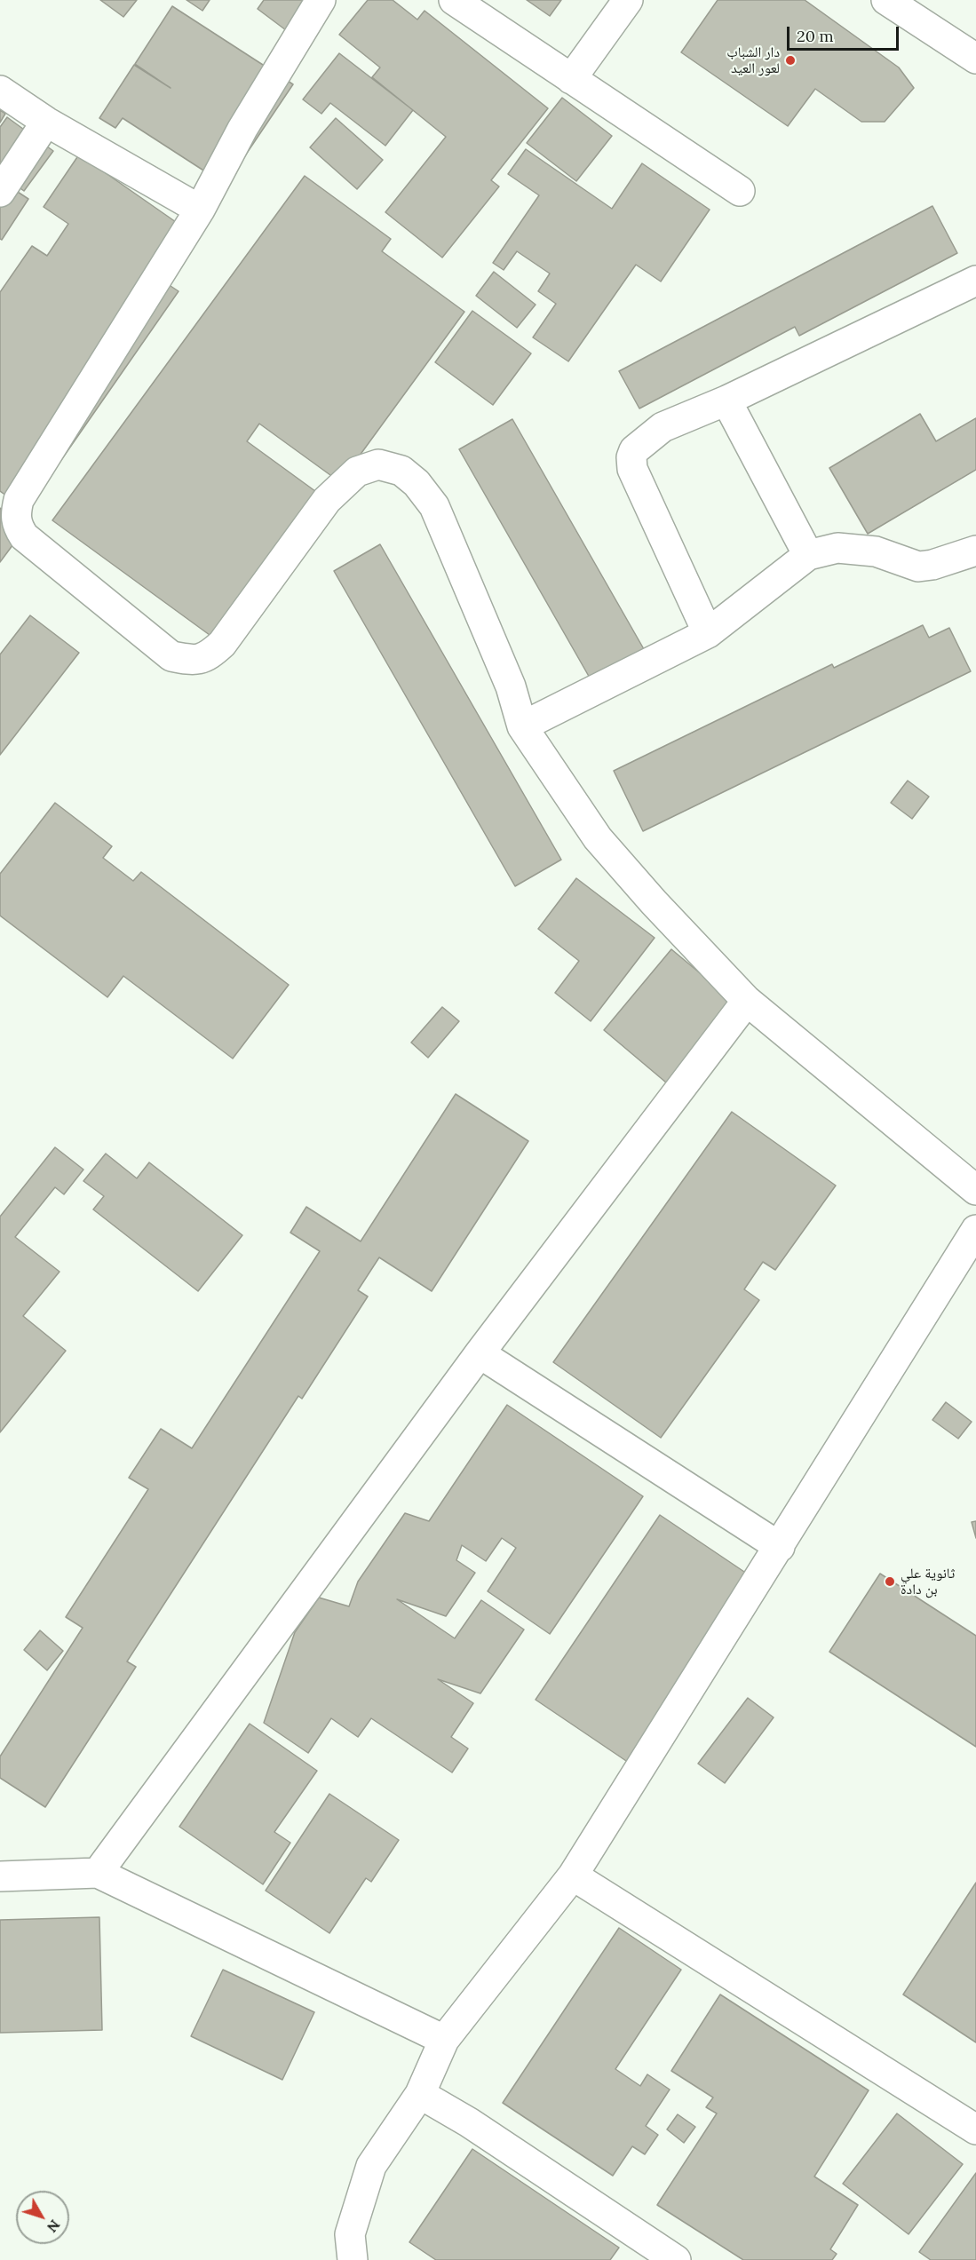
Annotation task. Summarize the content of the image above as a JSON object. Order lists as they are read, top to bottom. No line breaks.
{"places":["دار الشباب لعور العيد","ثانوية علي بن دادة"],"scale_bar":"20 m","north":"bottom right"}
